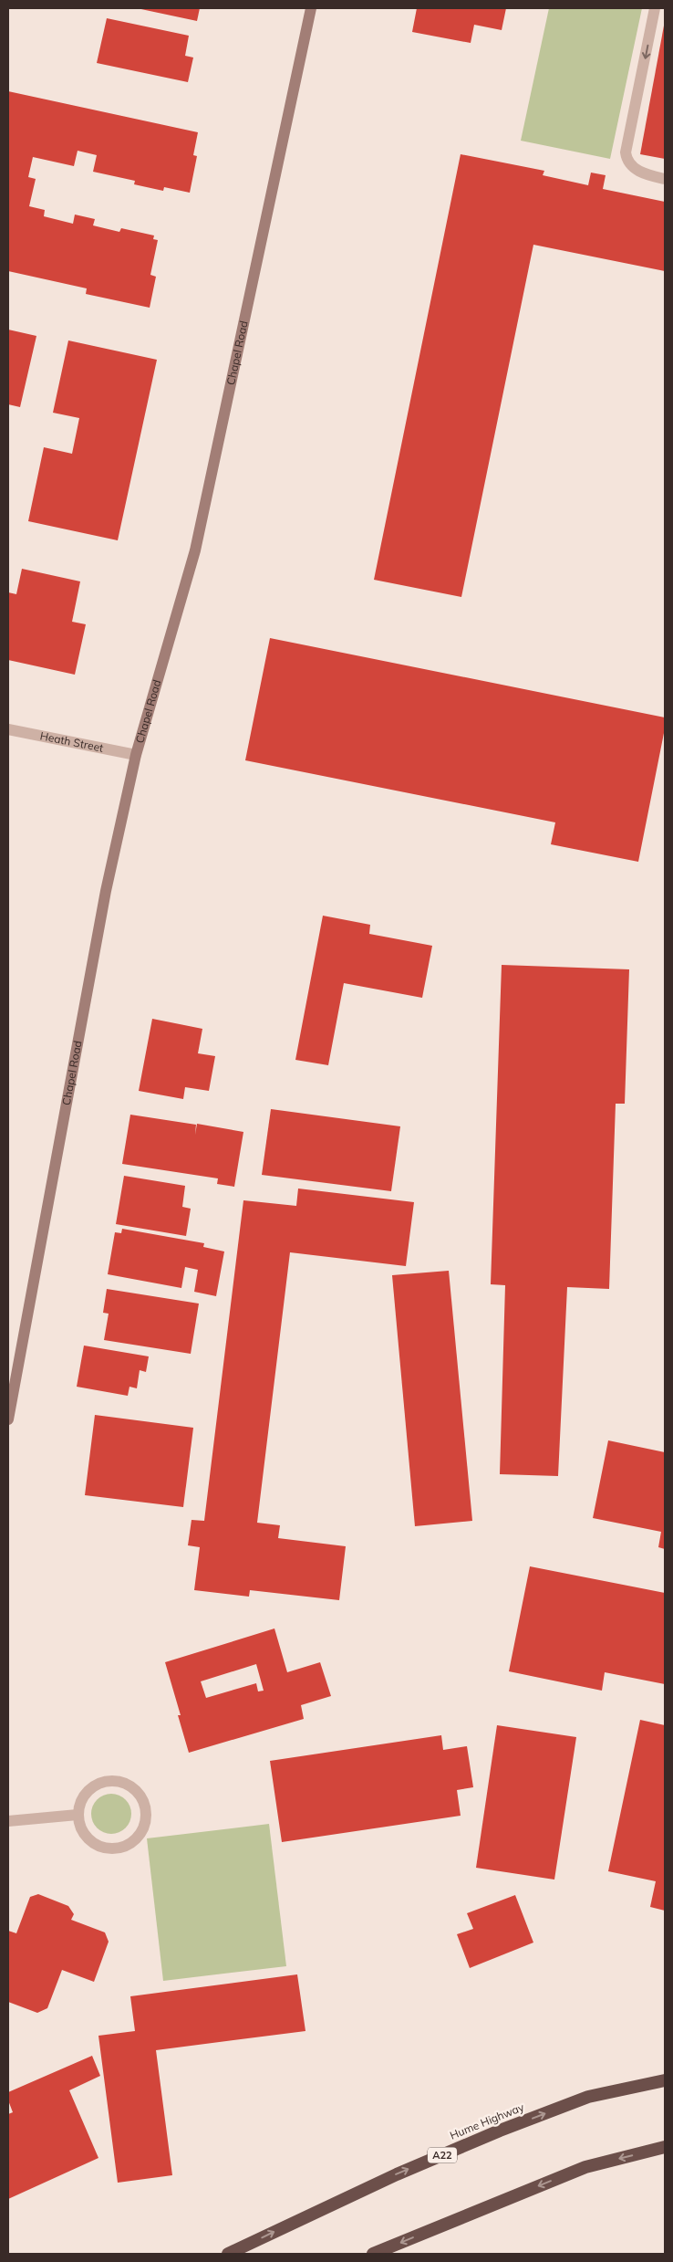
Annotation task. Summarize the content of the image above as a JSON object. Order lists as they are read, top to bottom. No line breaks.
{"streets":{"highway":["Hume Highway","A22"],"main road":["Chapel Road"],"street":["Heath Street"]},"crossings":[["Chapel Road","Heath Street"]]}
